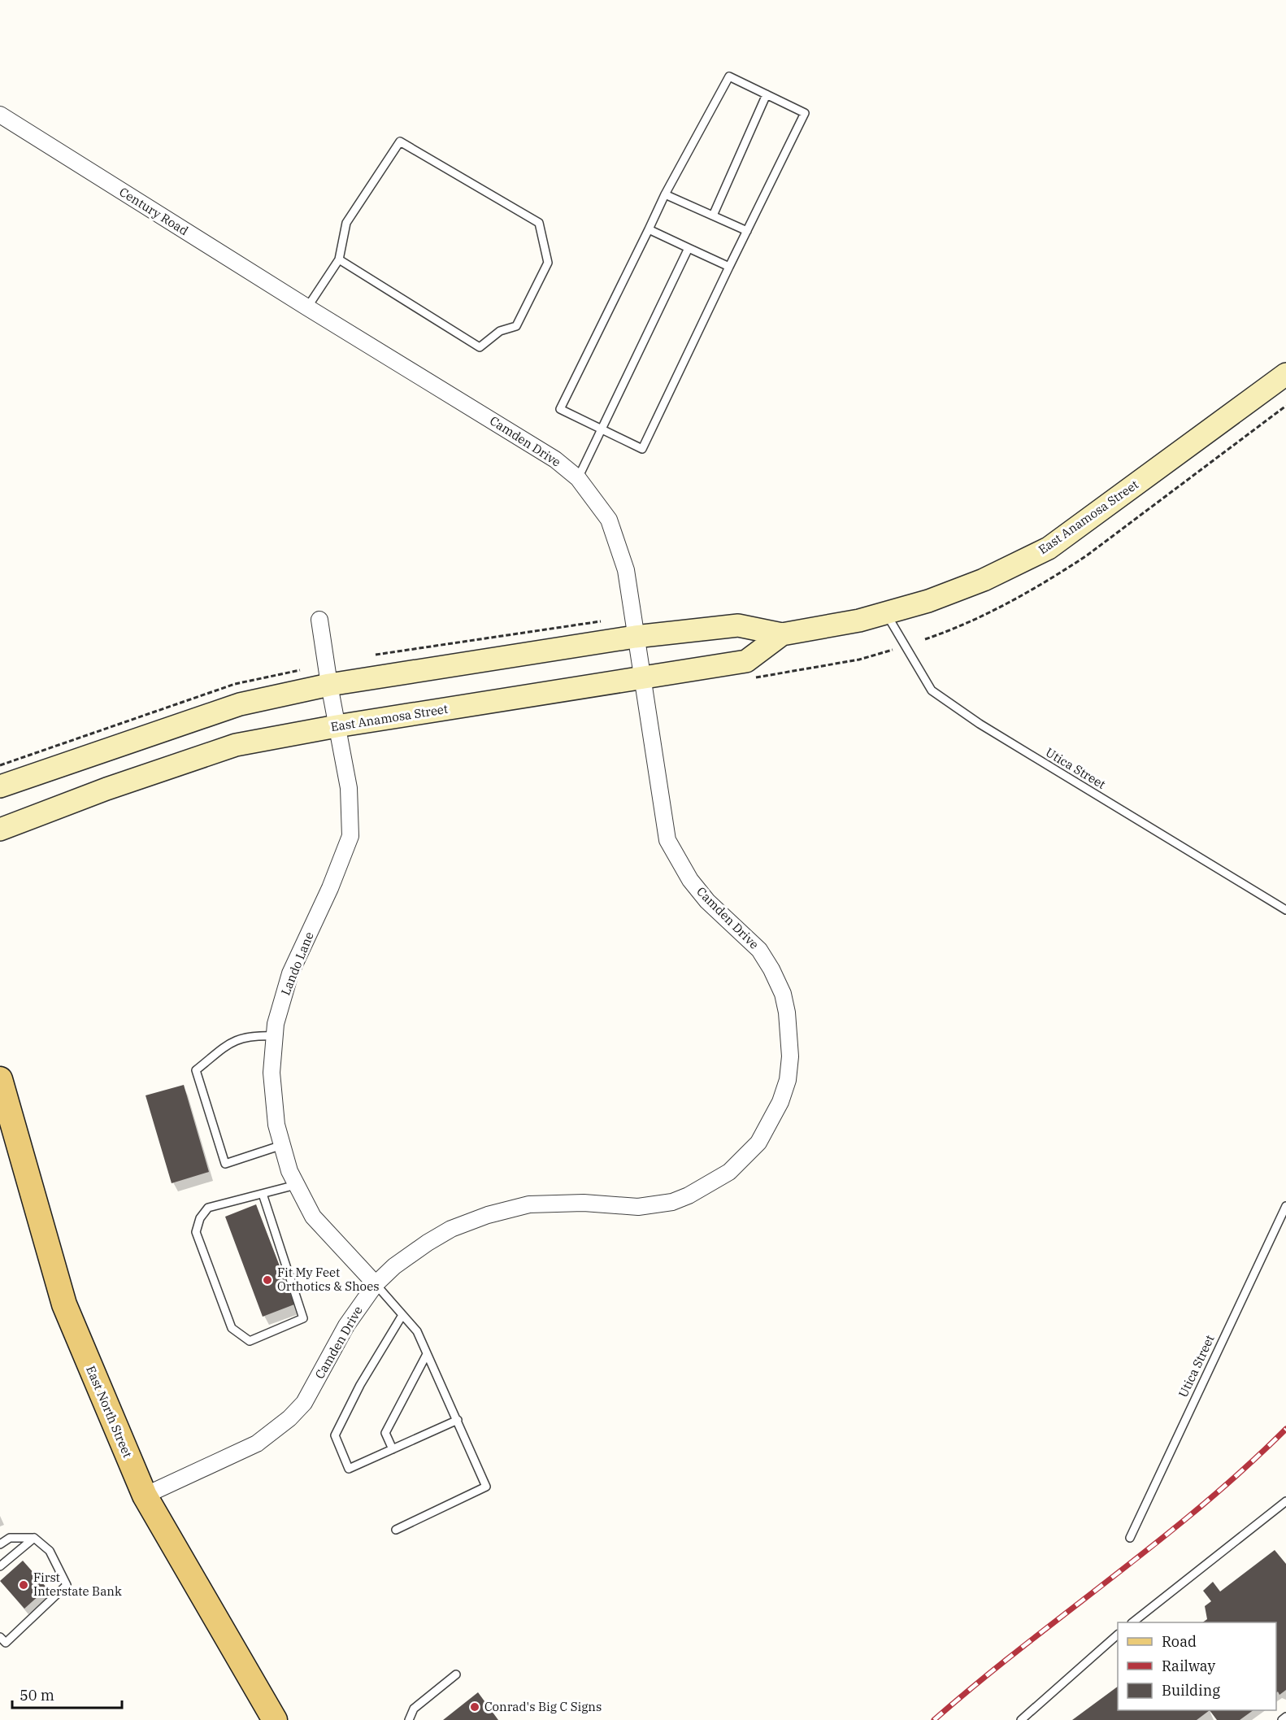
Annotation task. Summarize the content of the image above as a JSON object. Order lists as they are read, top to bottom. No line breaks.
{"streets":{"main road":["East Anamosa Street","East North Street"],"street":["Century Road","Camden Drive","Lando Lane"],"lane":["Utica Street"]},"crossings":[["Century Road","Camden Drive"],["Camden Drive","East Anamosa Street"],["Camden Drive","Lando Lane"],["Camden Drive","East North Street"],["East Anamosa Street","Utica Street"],["East Anamosa Street","Lando Lane"]],"places":["Fit My Feet Orthotics & Shoes","First Interstate Bank","Conrad's Big C Signs"],"legend":["Road","Railway","Building"],"scale_bar":"50 m"}
